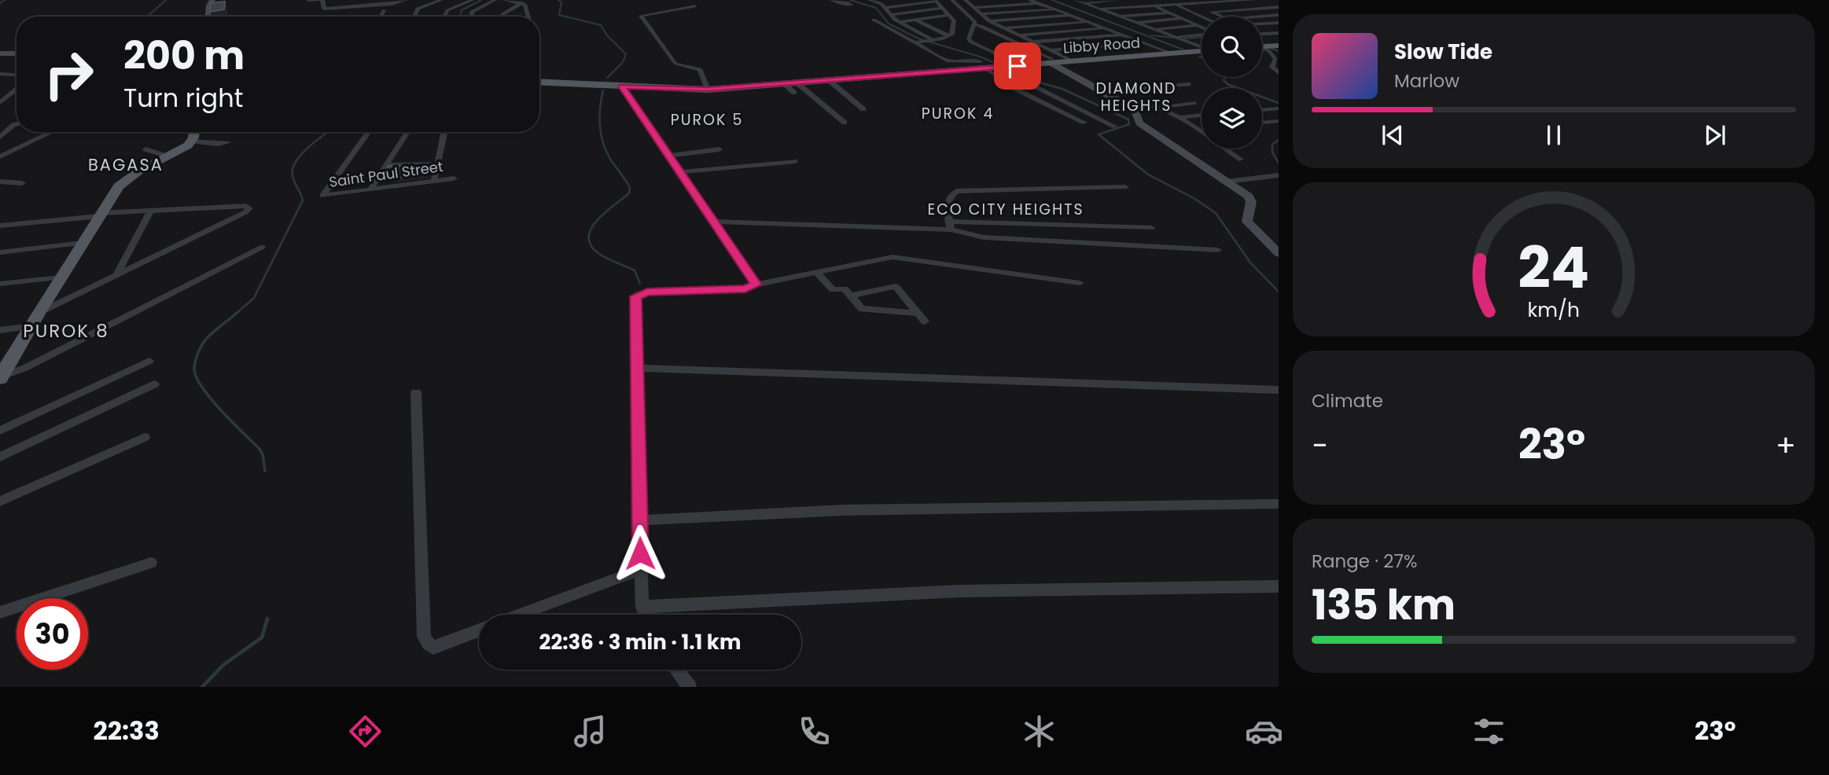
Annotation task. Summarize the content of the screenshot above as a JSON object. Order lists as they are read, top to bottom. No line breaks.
{"streets":{"main road":["Libby Road"],"street":["Saint Paul Street"]},"districts":["DIAMOND HEIGHTS","PUROK 4","PUROK 5","BAGASA","ECO CITY HEIGHTS","PUROK 8"],"page":{"turn":["200 m","Turn right"],"song":["Slow Tide","Marlow"],"tile":["Climate",["Range · 27%","135 km"]],"heat":["−","23°","+"],"limit":"30","trip":"22:36 · 3 min · 1.1 km","tabs":["22:33","23°"],"gauge":["24","km/h"]}}
